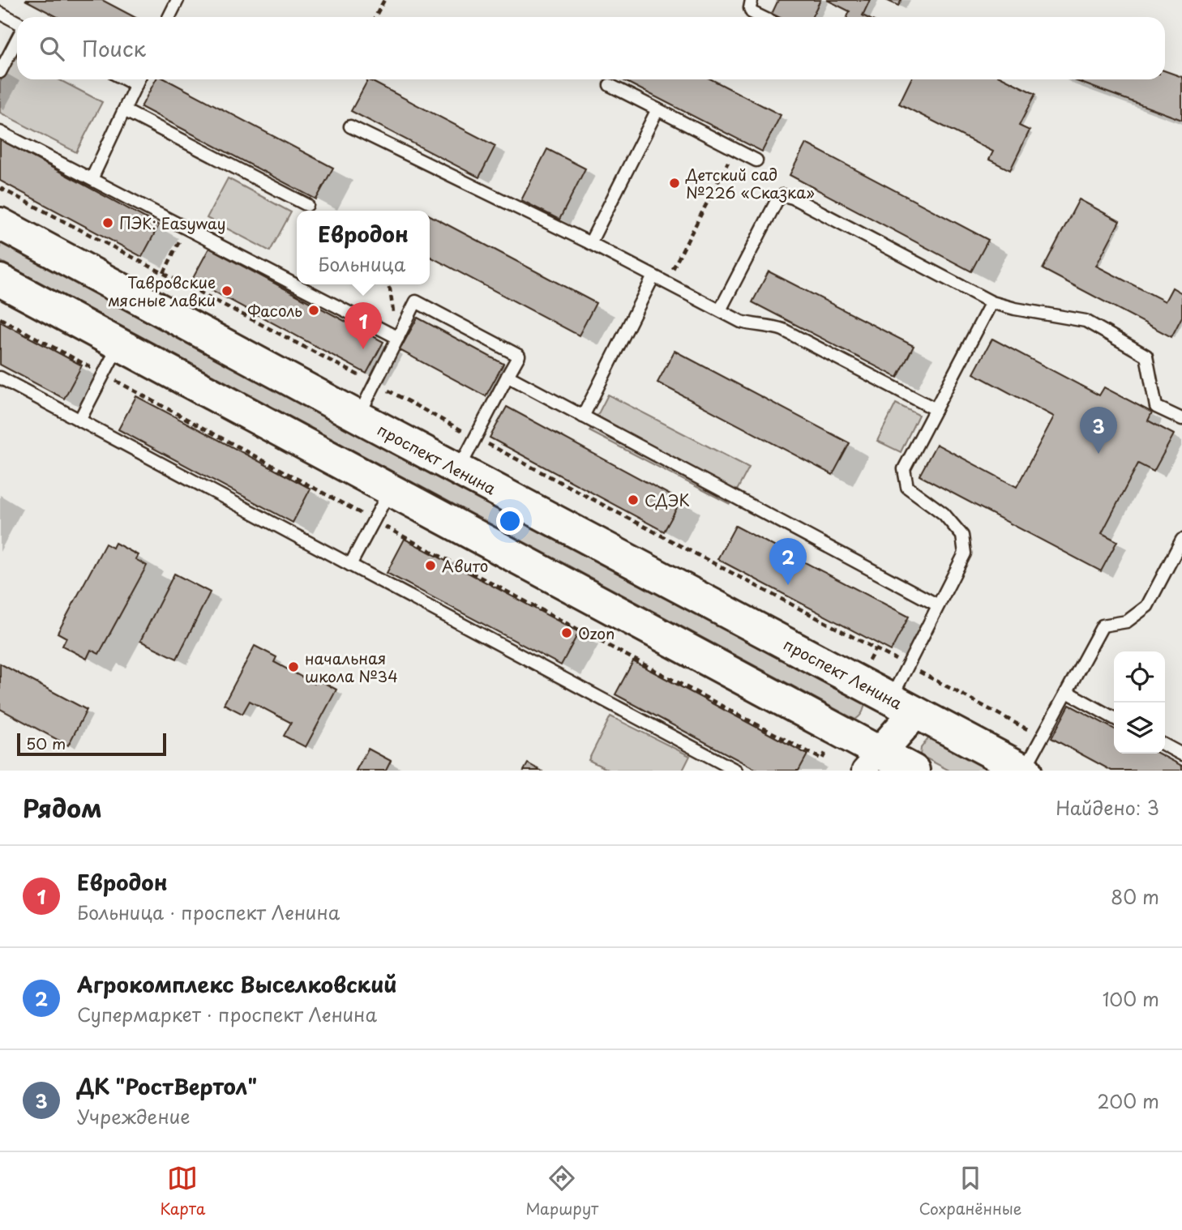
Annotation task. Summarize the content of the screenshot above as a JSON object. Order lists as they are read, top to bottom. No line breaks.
{"streets":{"main road":["проспект Ленина"]},"places":["Детский сад №226 «Сказка»","ПЭК: Easyway","Тавровские мясные лавки","Фасоль","СДЭК","Авито","Ozon","начальная школа №34"],"scale_bar":"50 m","page":{"search":"Поиск","popup":["Евродон","Больница"],"pins":["1","3","2"],"scale":"50 m","heading":["Рядом","Найдено: 3"],"list":[{"mark":"1","name":"Евродон","note":"Больница · проспект Ленина","value":"80 m"},{"mark":"2","name":"Агрокомплекс Выселковский","note":"Супермаркет · проспект Ленина","value":"100 m"},{"mark":"3","name":"ДК \"РостВертол\"","note":"Учреждение","value":"200 m"}],"nav":["Карта","Маршрут","Сохранённые"]}}
